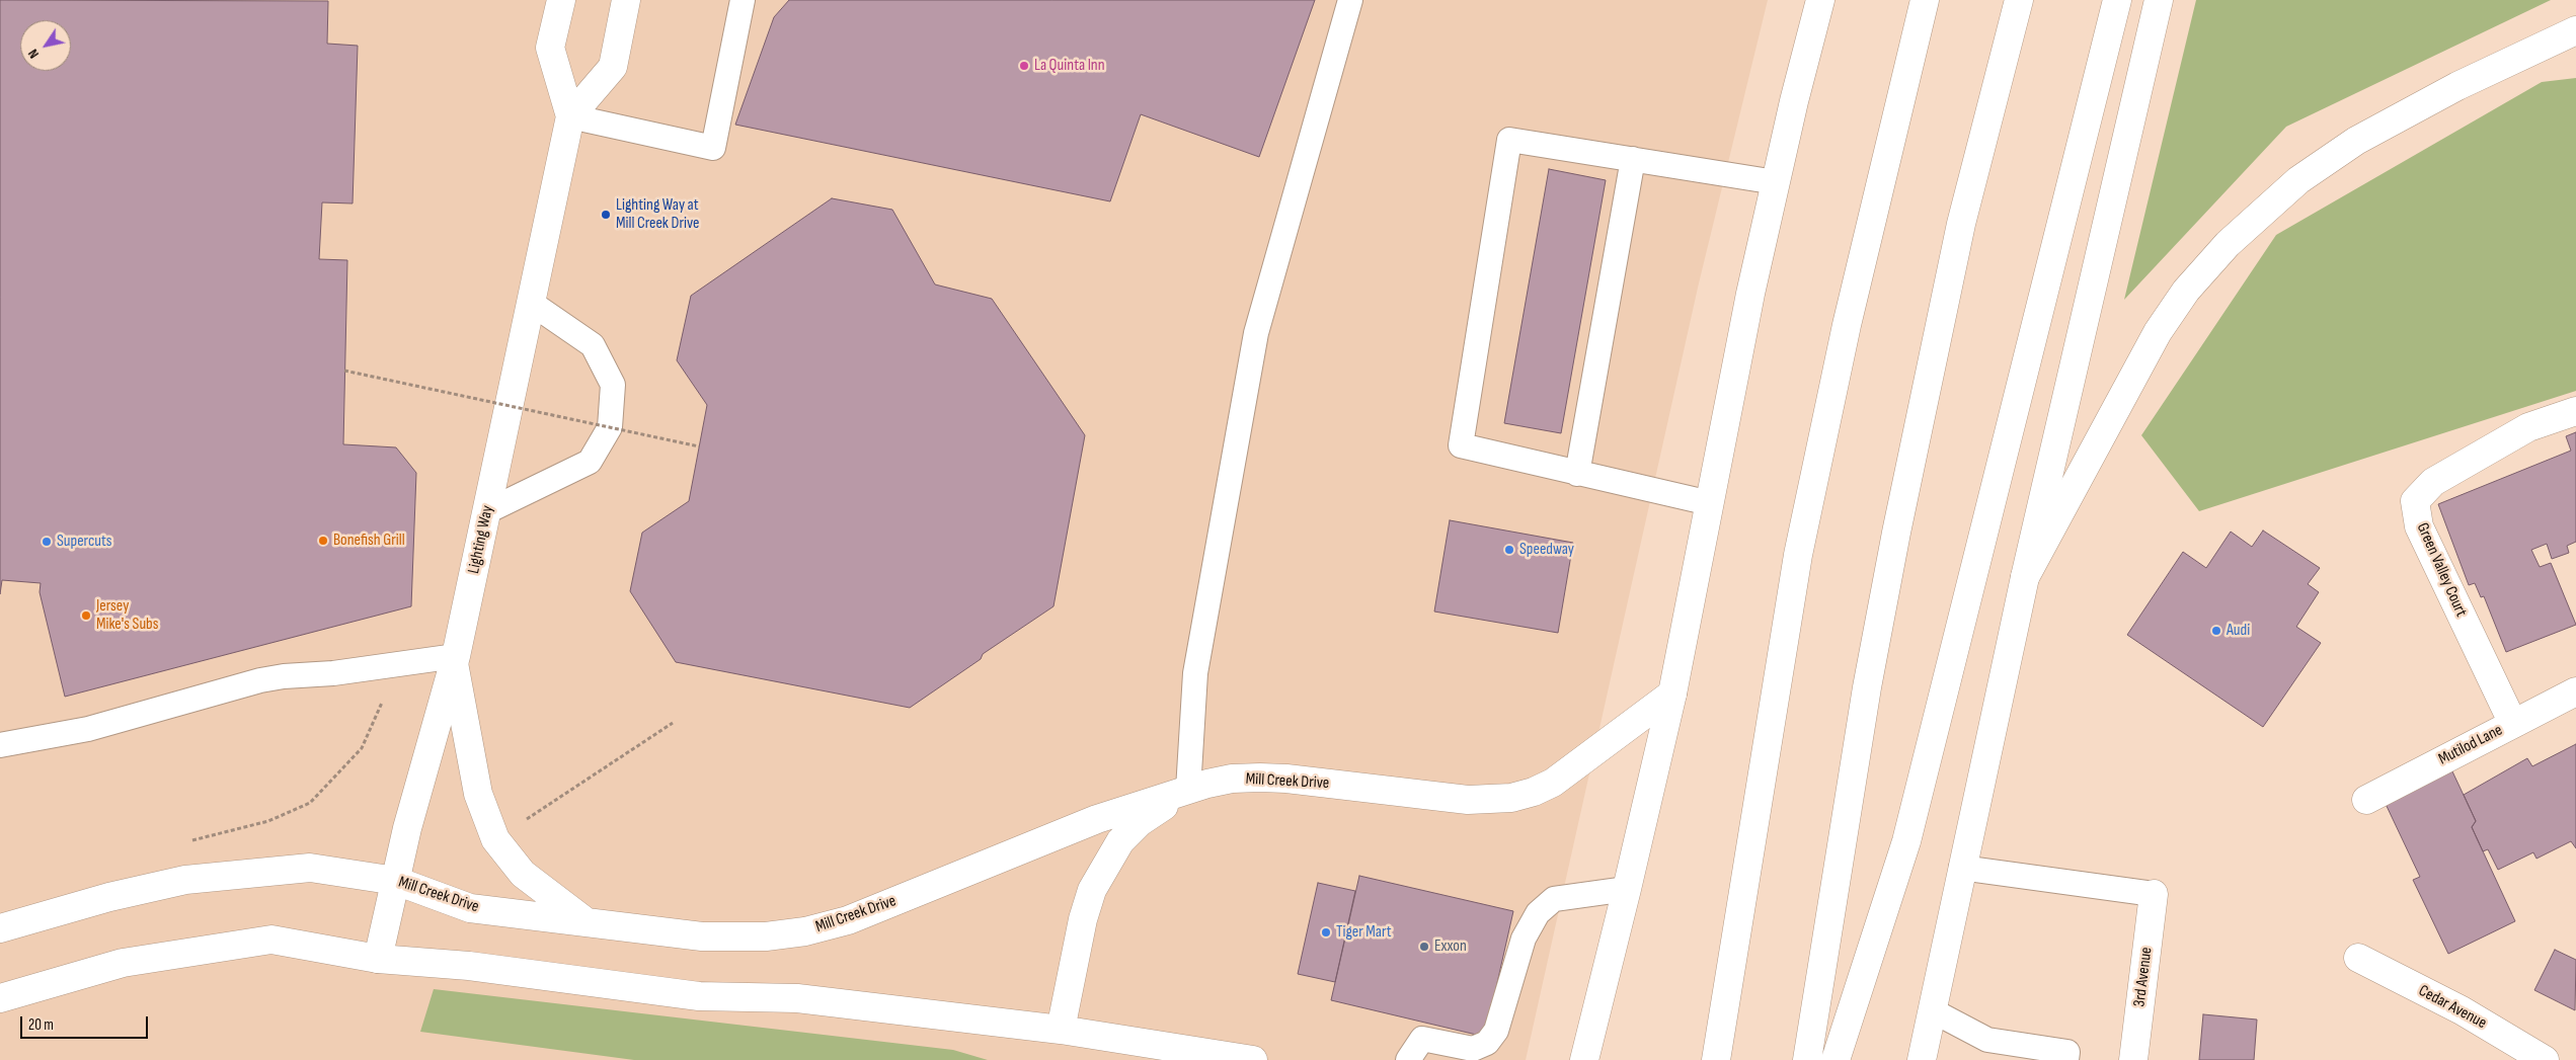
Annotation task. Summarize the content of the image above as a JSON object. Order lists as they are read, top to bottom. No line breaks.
{"streets":{"main road":["Lighting Way","Green Valley Court","Mutilod Lane","Mill Creek Drive","3rd Avenue","Cedar Avenue"]},"crossings":[["Lighting Way","Mill Creek Drive"],["Green Valley Court","Mutilod Lane"]],"places":["La Quinta Inn","Lighting Way at Mill Creek Drive","Bonefish Grill","Supercuts","Speedway","Jersey Mike's Subs","Audi","Tiger Mart","Exxon"],"scale_bar":"20 m","north":"bottom left"}
